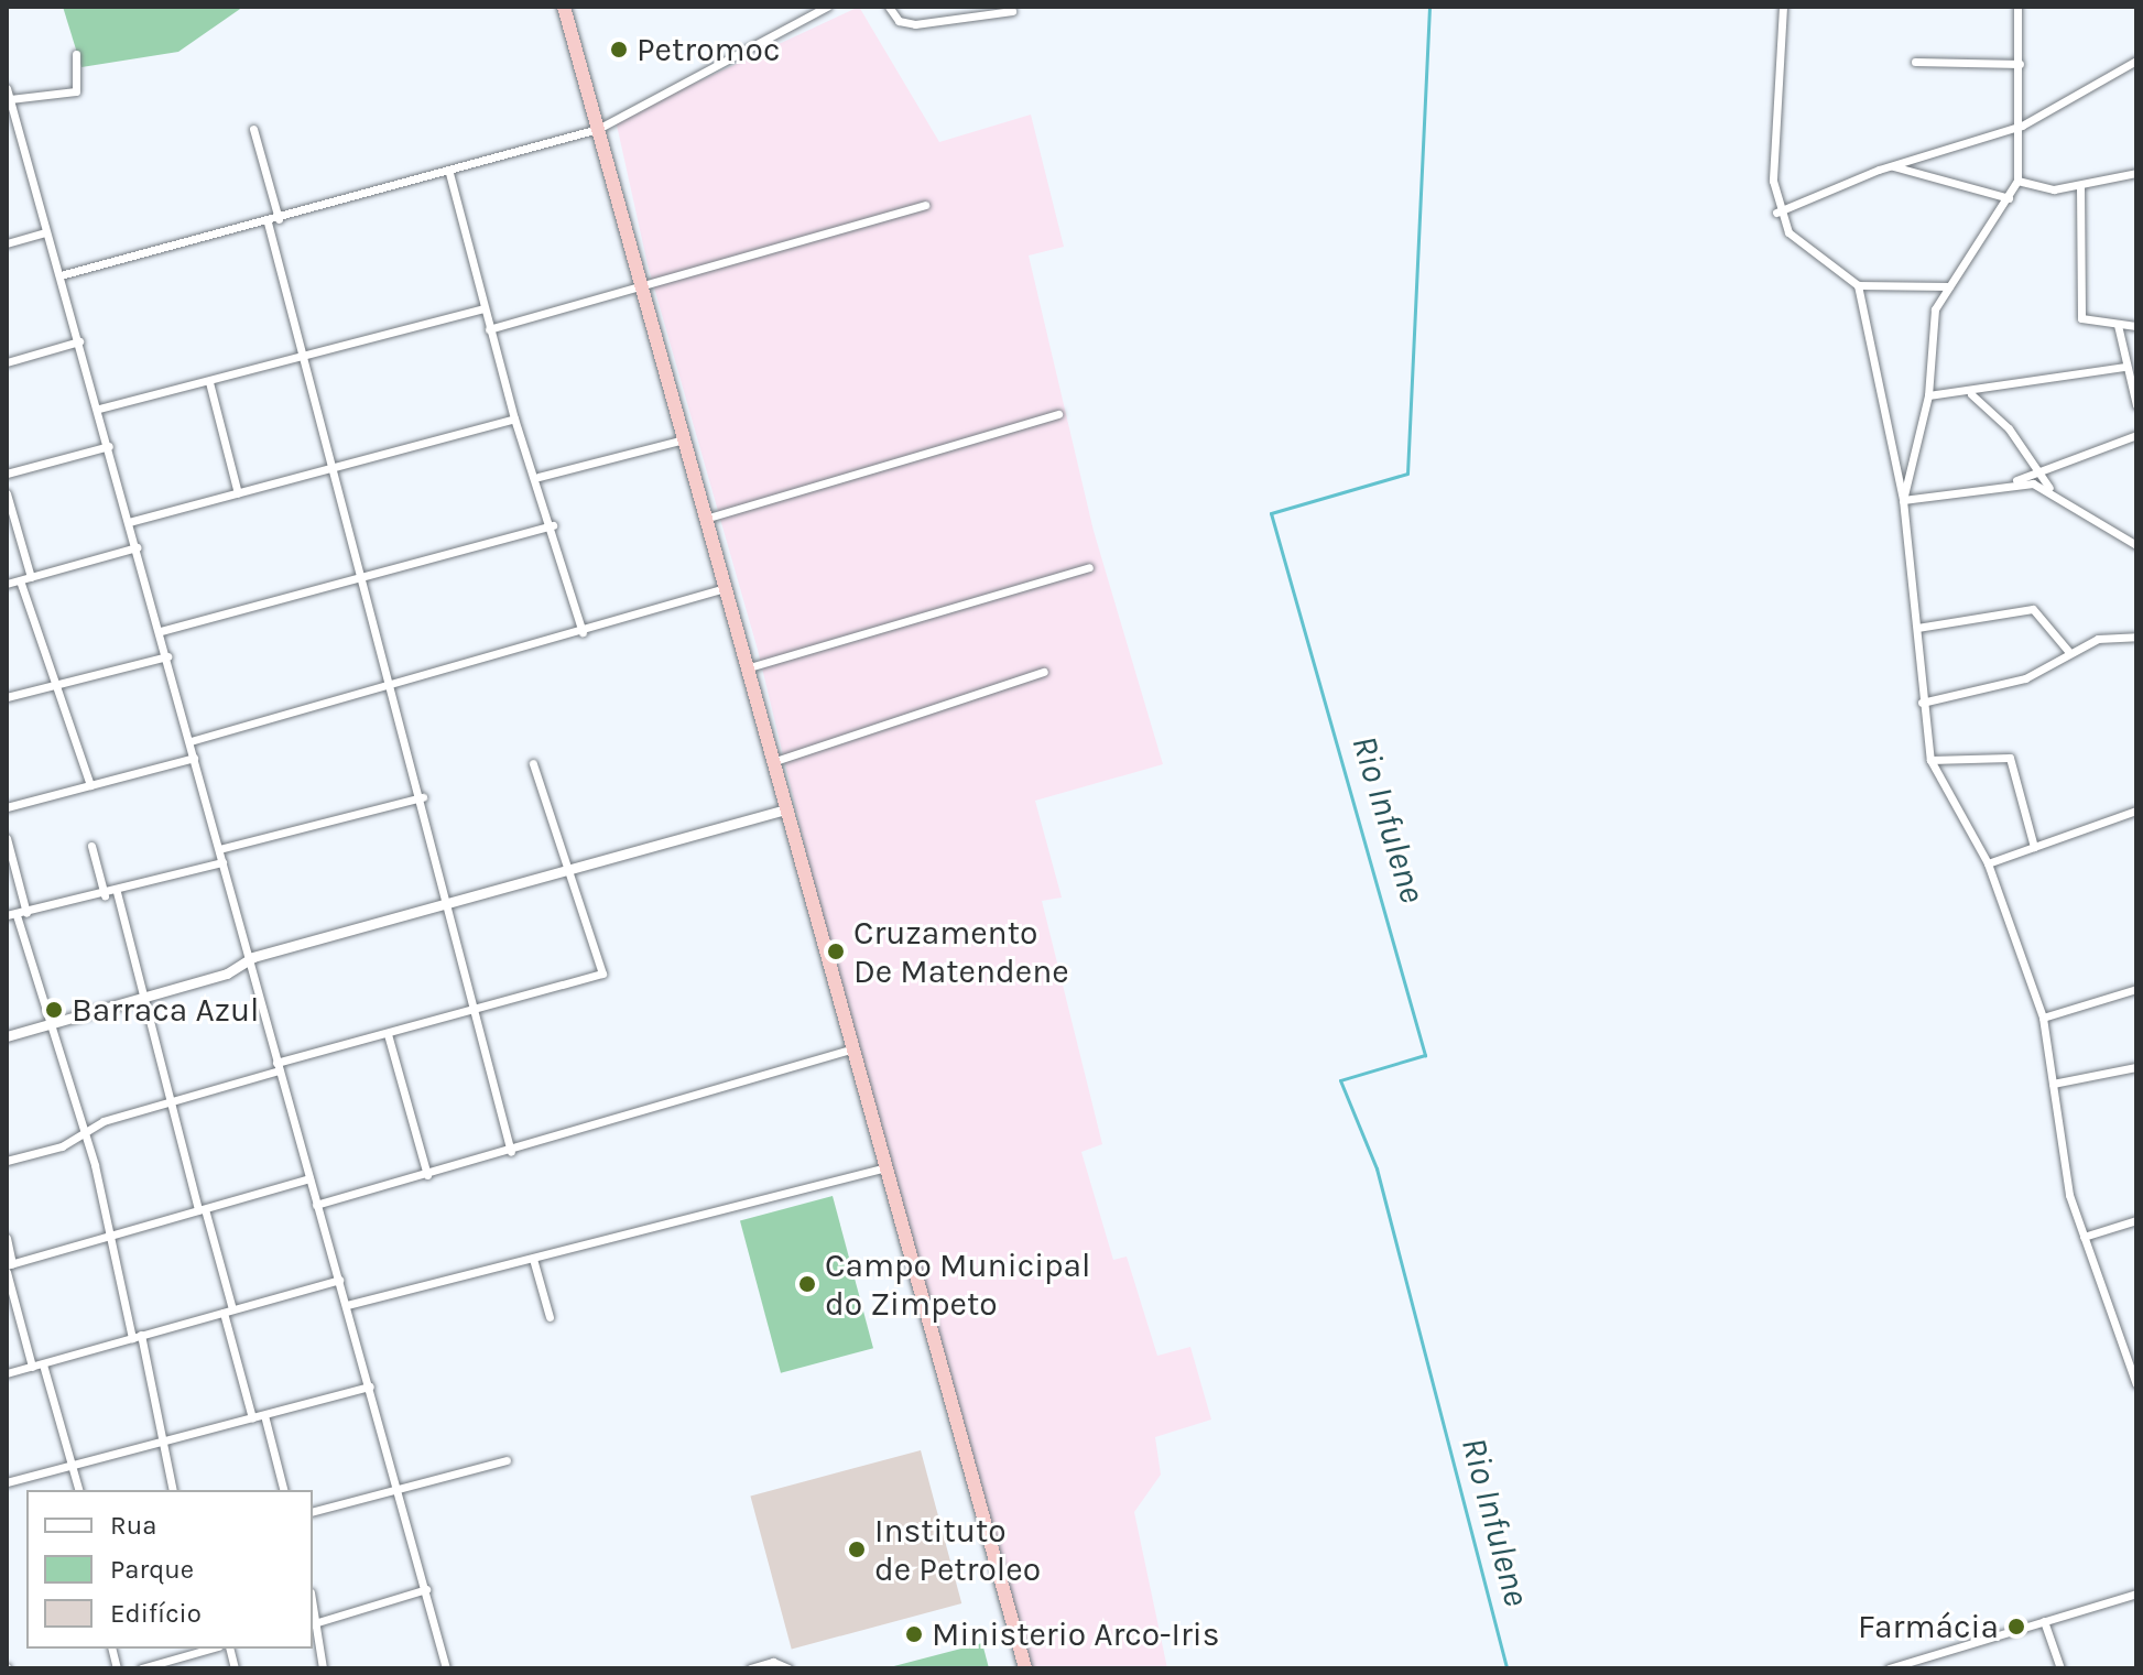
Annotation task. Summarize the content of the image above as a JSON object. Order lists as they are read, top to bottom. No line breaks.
{"water":["Rio Infulene"],"places":["Petromoc","Cruzamento De Matendene","Barraca Azul","Campo Municipal do Zimpeto","Instituto de Petroleo","Farmácia","Ministerio Arco-Iris"],"legend":["Rua","Parque","Edifício"]}
